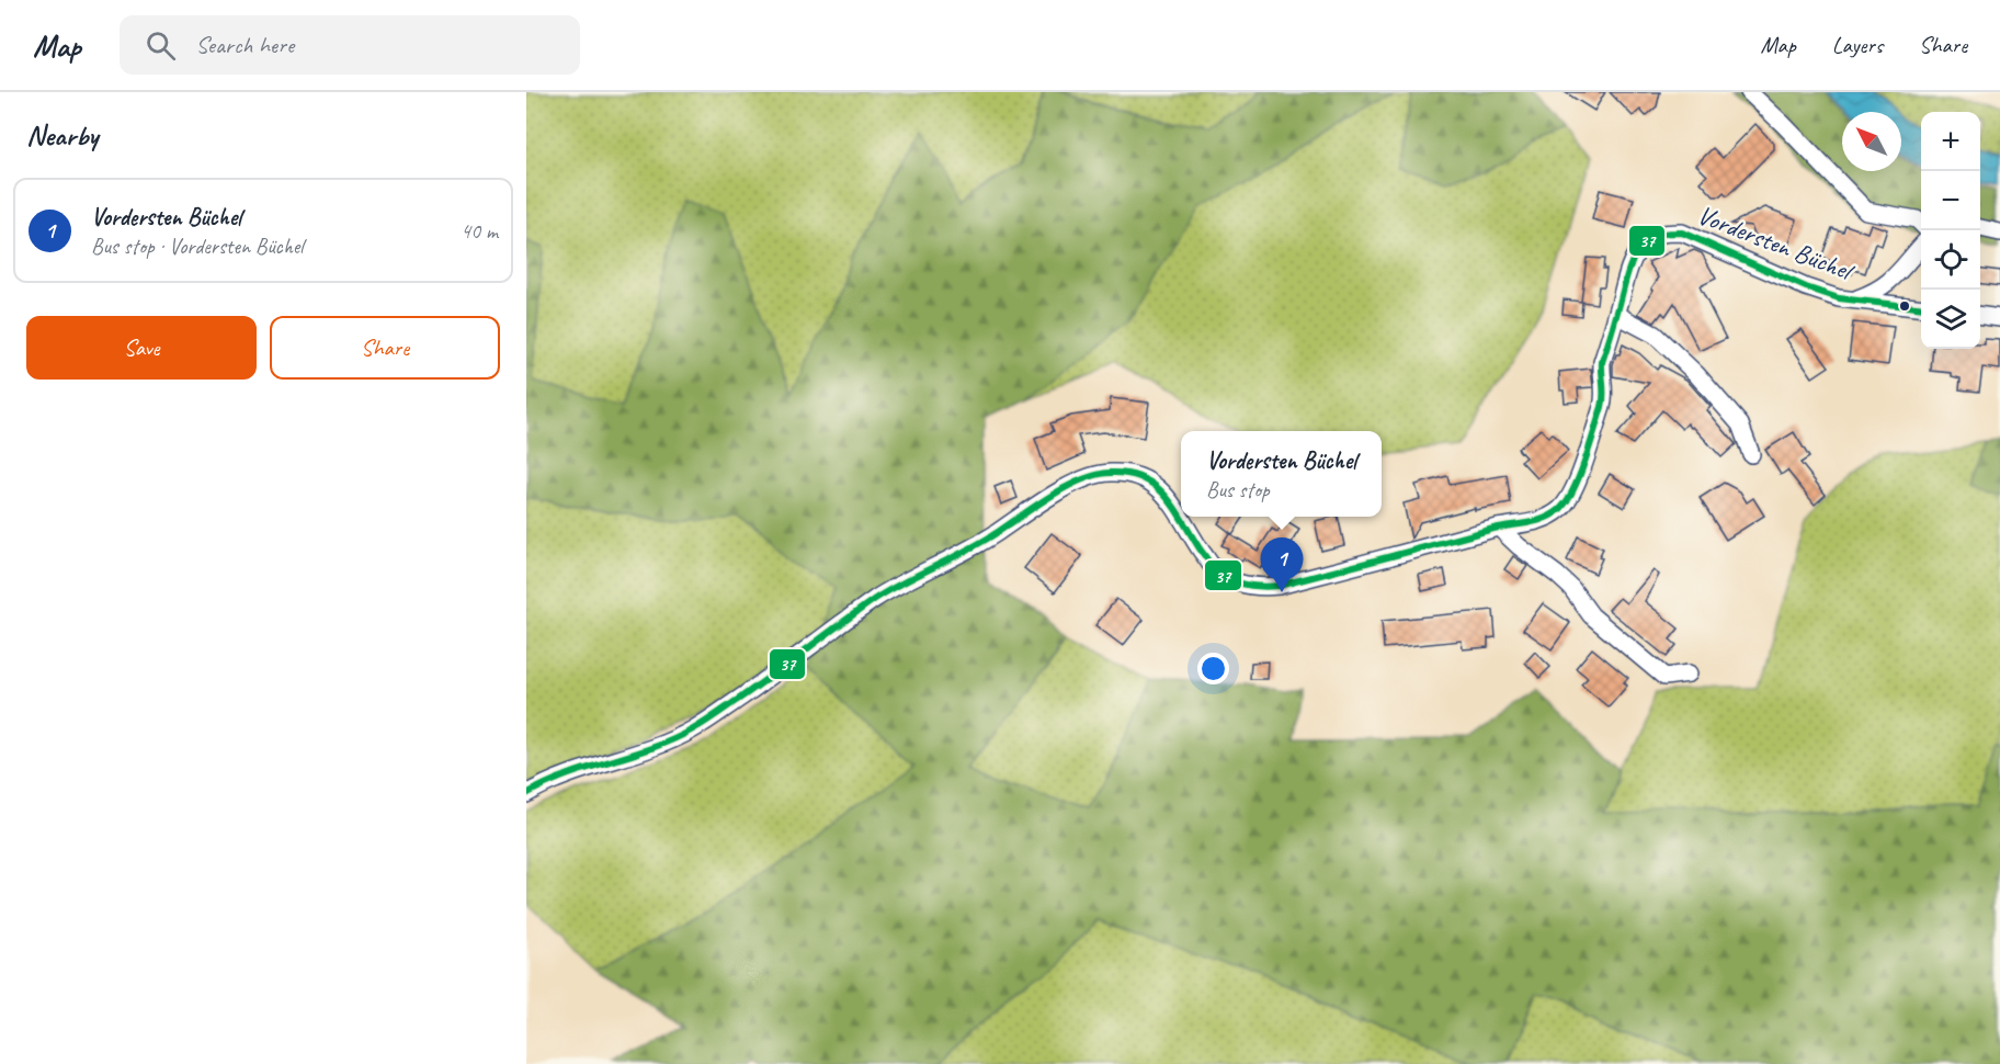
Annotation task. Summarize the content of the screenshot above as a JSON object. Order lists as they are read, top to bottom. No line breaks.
{"streets":{"street":["Vordersten Büchel"]},"lines":["transit line 37"],"north":"top left","page":{"header":"Map","search":"Search here","nav":["Map","Layers","Share"],"heading":"Nearby","map_buttons":["+","−"],"list":[{"mark":"1","name":"Vordersten Büchel","note":"Bus stop · Vordersten Büchel","value":"40 m"}],"buttons":["Save","Share"],"popup":["Vordersten Büchel","Bus stop"],"pins":"1"}}
